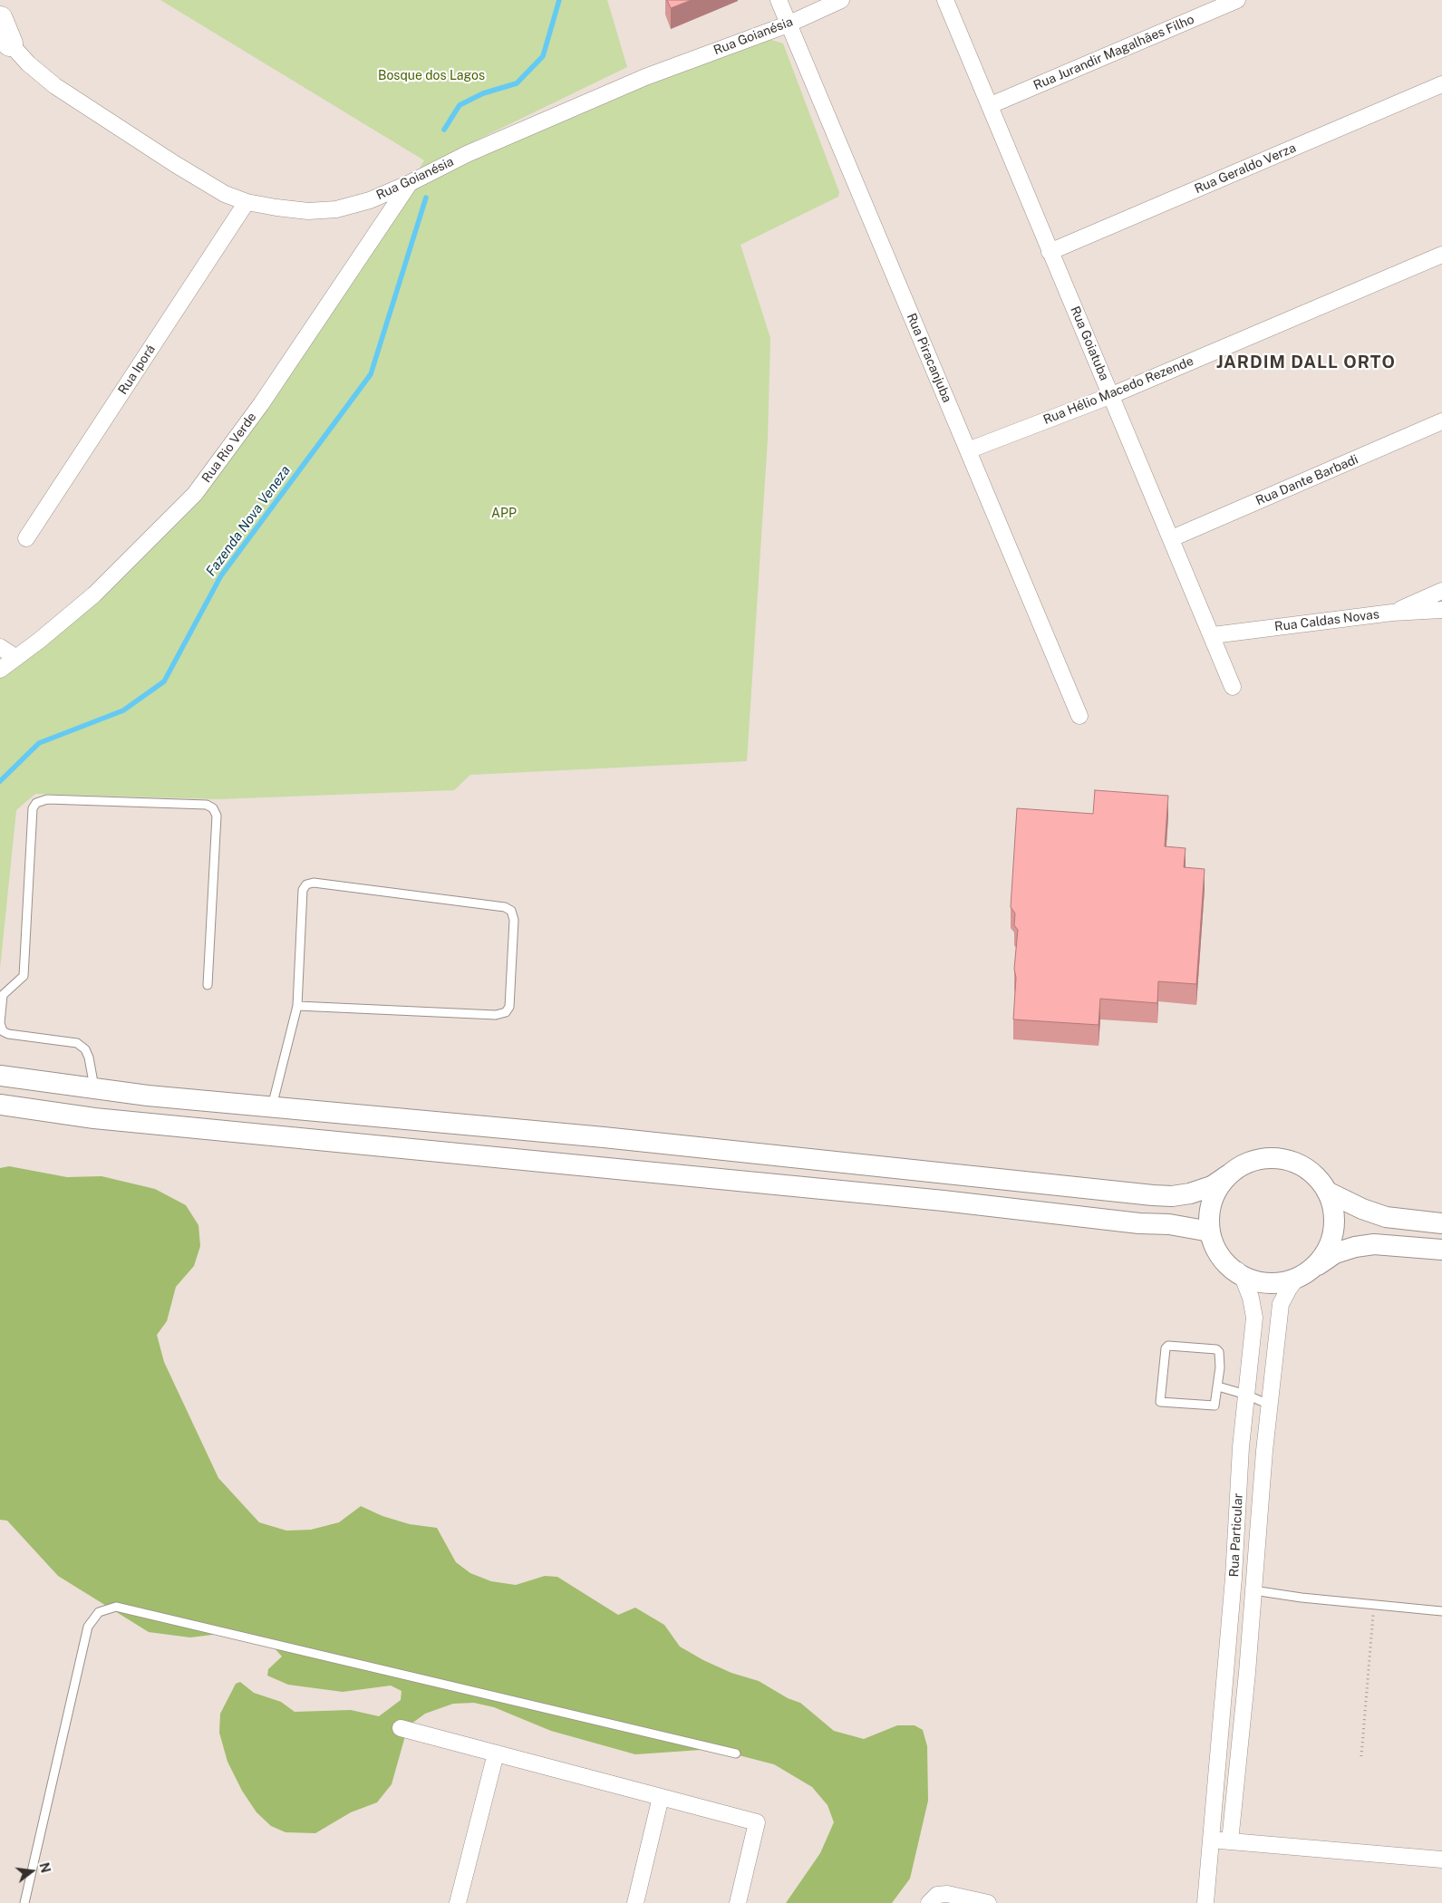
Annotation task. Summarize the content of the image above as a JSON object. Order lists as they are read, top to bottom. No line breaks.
{"streets":{"street":["Rua Goianésia","Rua Jurandir Magalhães Filho","Rua Geraldo Verza","Rua Goiatuba","Rua Piracanjuba","Rua Iporá","Rua Hélio Macedo Rezende","Rua Rio Verde","Rua Dante Barbadi","Rua Caldas Novas","Rua Particular"]},"crossings":[["Rua Goianésia","Rua Piracanjuba"],["Rua Goianésia","Rua Iporá"],["Rua Goianésia","Rua Rio Verde"],["Rua Jurandir Magalhães Filho","Rua Goiatuba"],["Rua Geraldo Verza","Rua Goiatuba"],["Rua Goiatuba","Rua Hélio Macedo Rezende"],["Rua Goiatuba","Rua Dante Barbadi"],["Rua Goiatuba","Rua Caldas Novas"],["Rua Piracanjuba","Rua Hélio Macedo Rezende"]],"districts":["JARDIM DALL ORTO"],"water":["Fazenda Nova Veneza"],"parks":["Bosque dos Lagos","APP"],"north":"right"}
